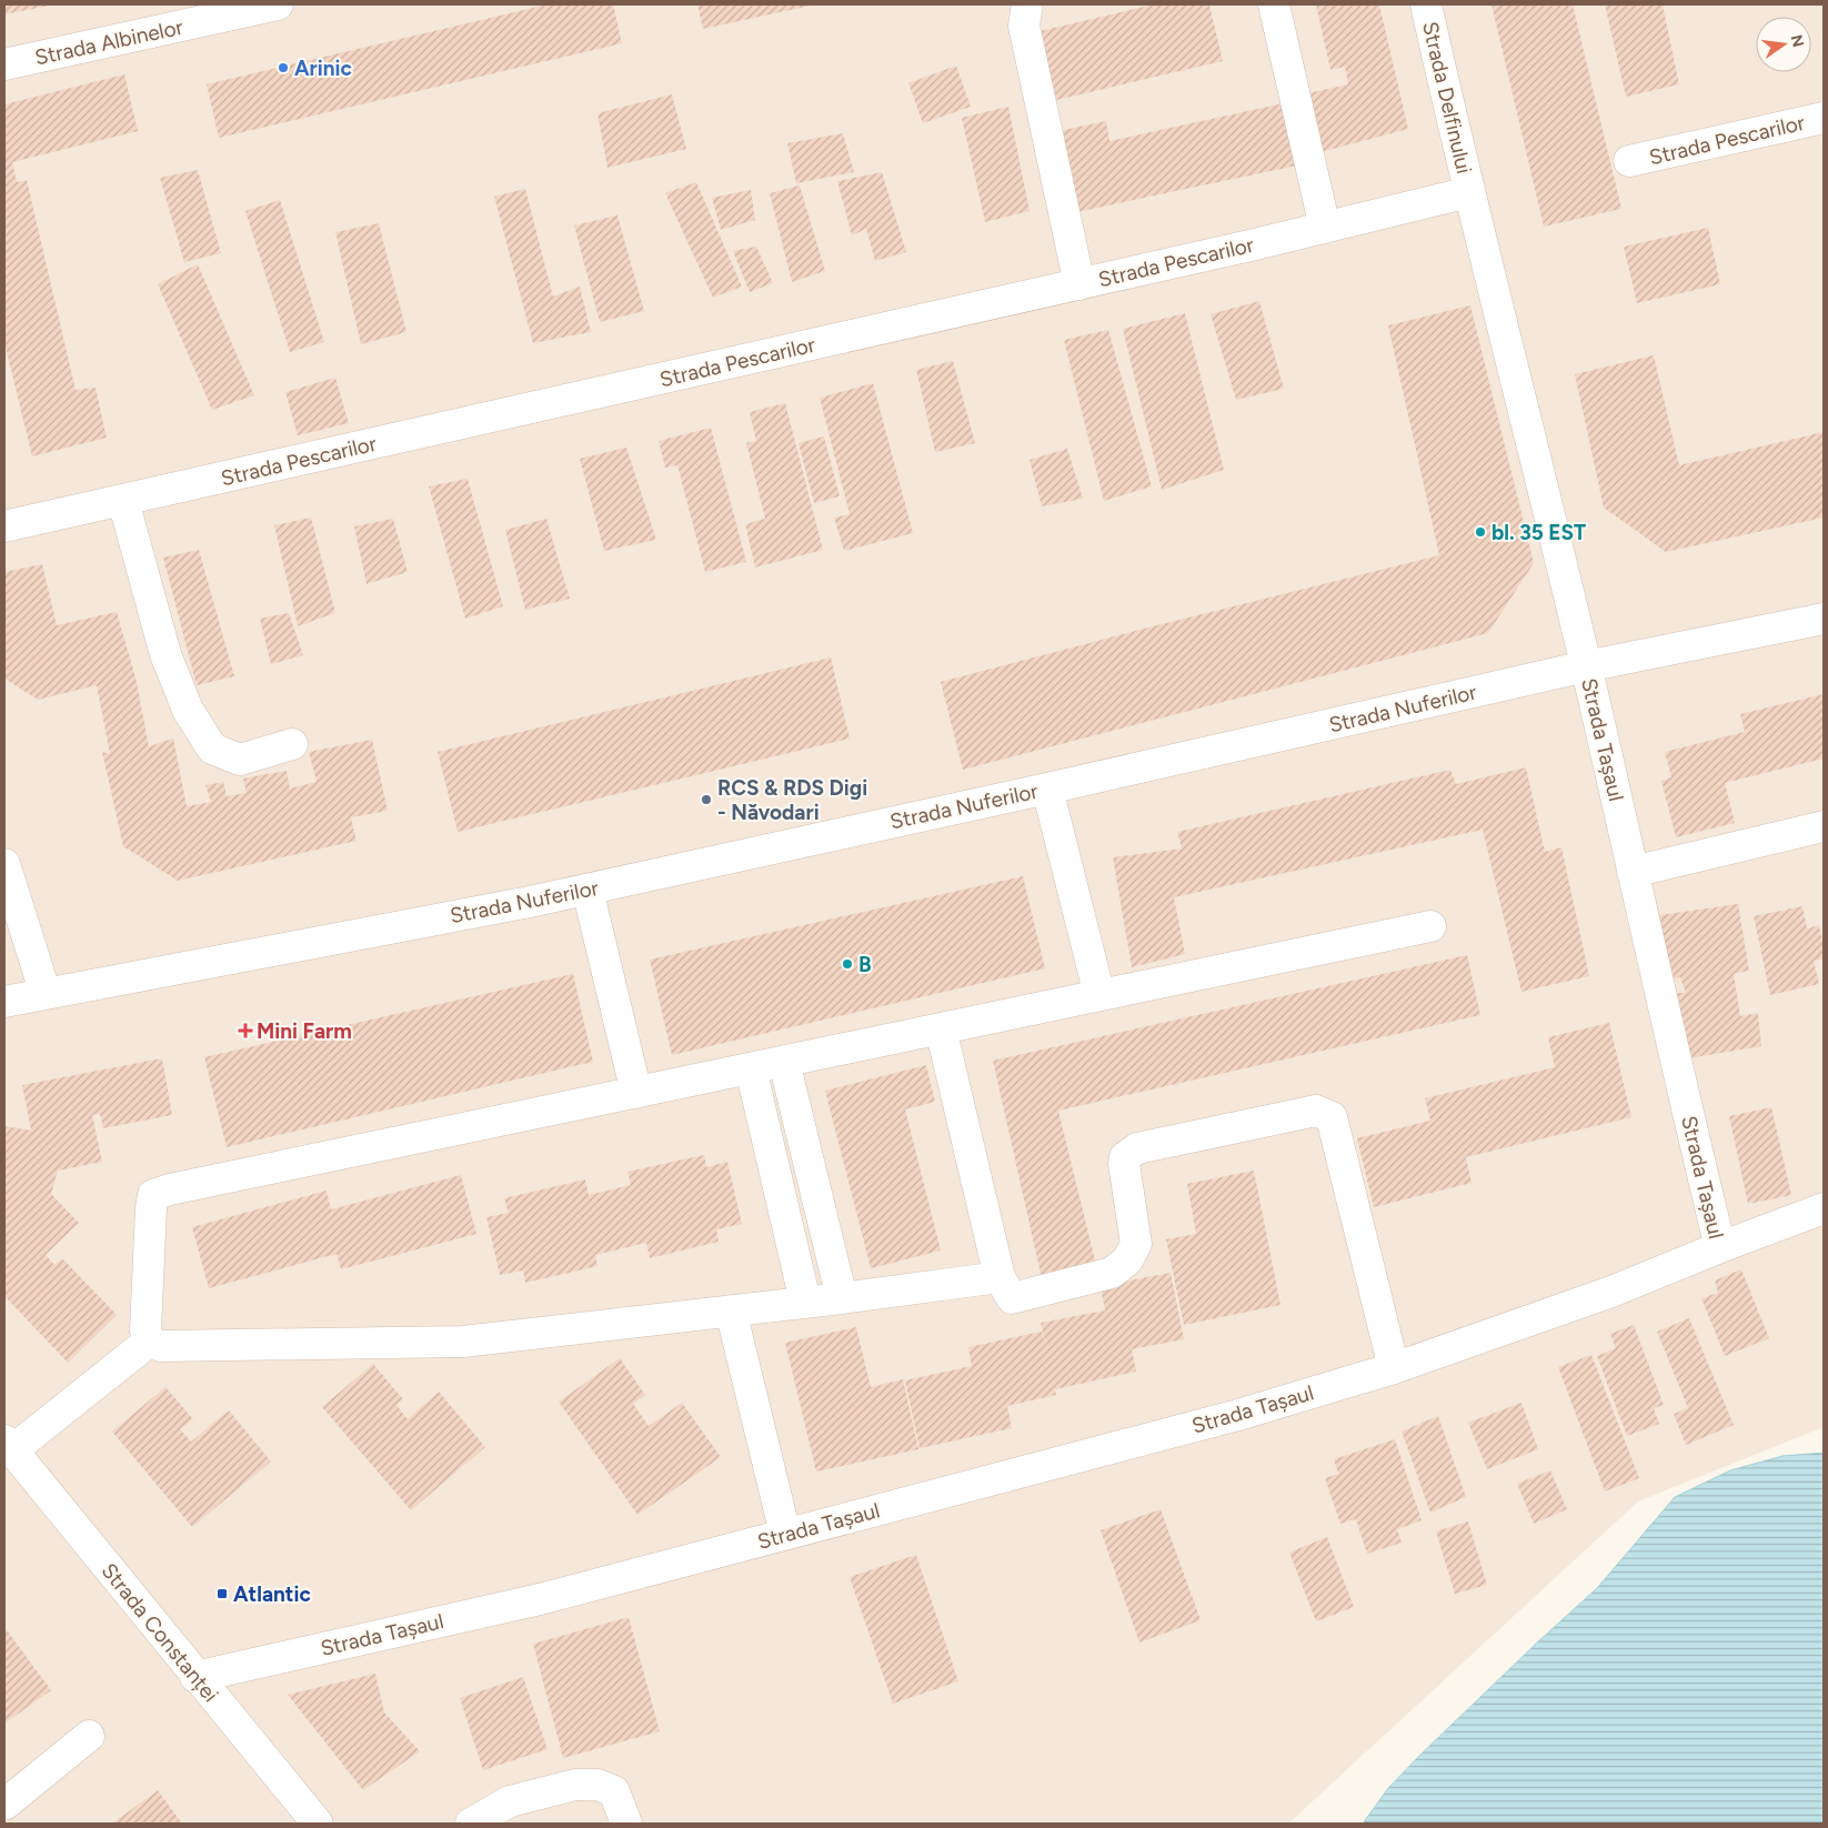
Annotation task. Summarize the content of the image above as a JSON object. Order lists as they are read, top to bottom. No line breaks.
{"streets":{"street":["Strada Albinelor","Strada Delfinului","Strada Pescarilor","Strada Nuferilor","Strada Tașaul","Strada Constanței"]},"crossings":[["Strada Delfinului","Strada Pescarilor"],["Strada Delfinului","Strada Nuferilor"],["Strada Delfinului","Strada Tașaul"],["Strada Nuferilor","Strada Tașaul"],["Strada Tașaul","Strada Constanței"]],"places":{"other":["Arinic","bl. 35 EST","RCS & RDS Digi - Năvodari","B"],"health":["Mini Farm"],"transit":["Atlantic"]},"north":"right"}
